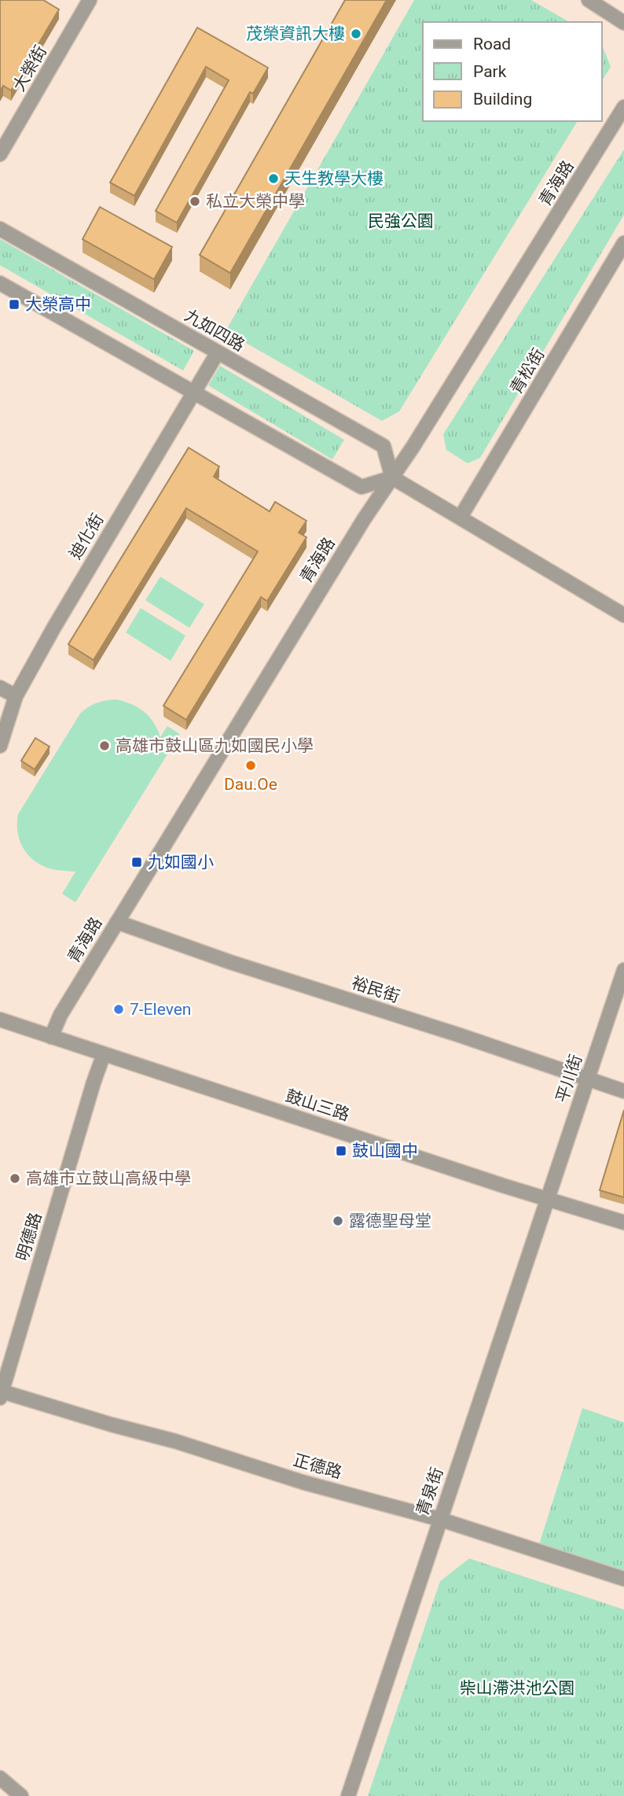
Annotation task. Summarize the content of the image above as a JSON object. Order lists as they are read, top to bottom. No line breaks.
{"streets":{"street":["大榮街","青海路","九如四路","青松街","迪化街","裕民街","平川街","鼓山三路","明德路","正德路","青泉街"]},"crossings":[["青海路","九如四路"],["青海路","裕民街"],["青海路","鼓山三路"],["九如四路","迪化街"],["裕民街","平川街"],["平川街","鼓山三路"],["平川街","青泉街"],["鼓山三路","明德路"],["鼓山三路","青泉街"],["明德路","正德路"],["正德路","青泉街"]],"parks":["民強公園","柴山滯洪池公園"],"places":{"other":["茂榮資訊大樓","天生教學大樓","私立大榮中學","高雄市鼓山區九如國民小學","Dau.Oe","7-Eleven","高雄市立鼓山高級中學","露德聖母堂"],"transit":["大榮高中","九如國小","鼓山國中"]},"legend":["Road","Park","Building"]}
